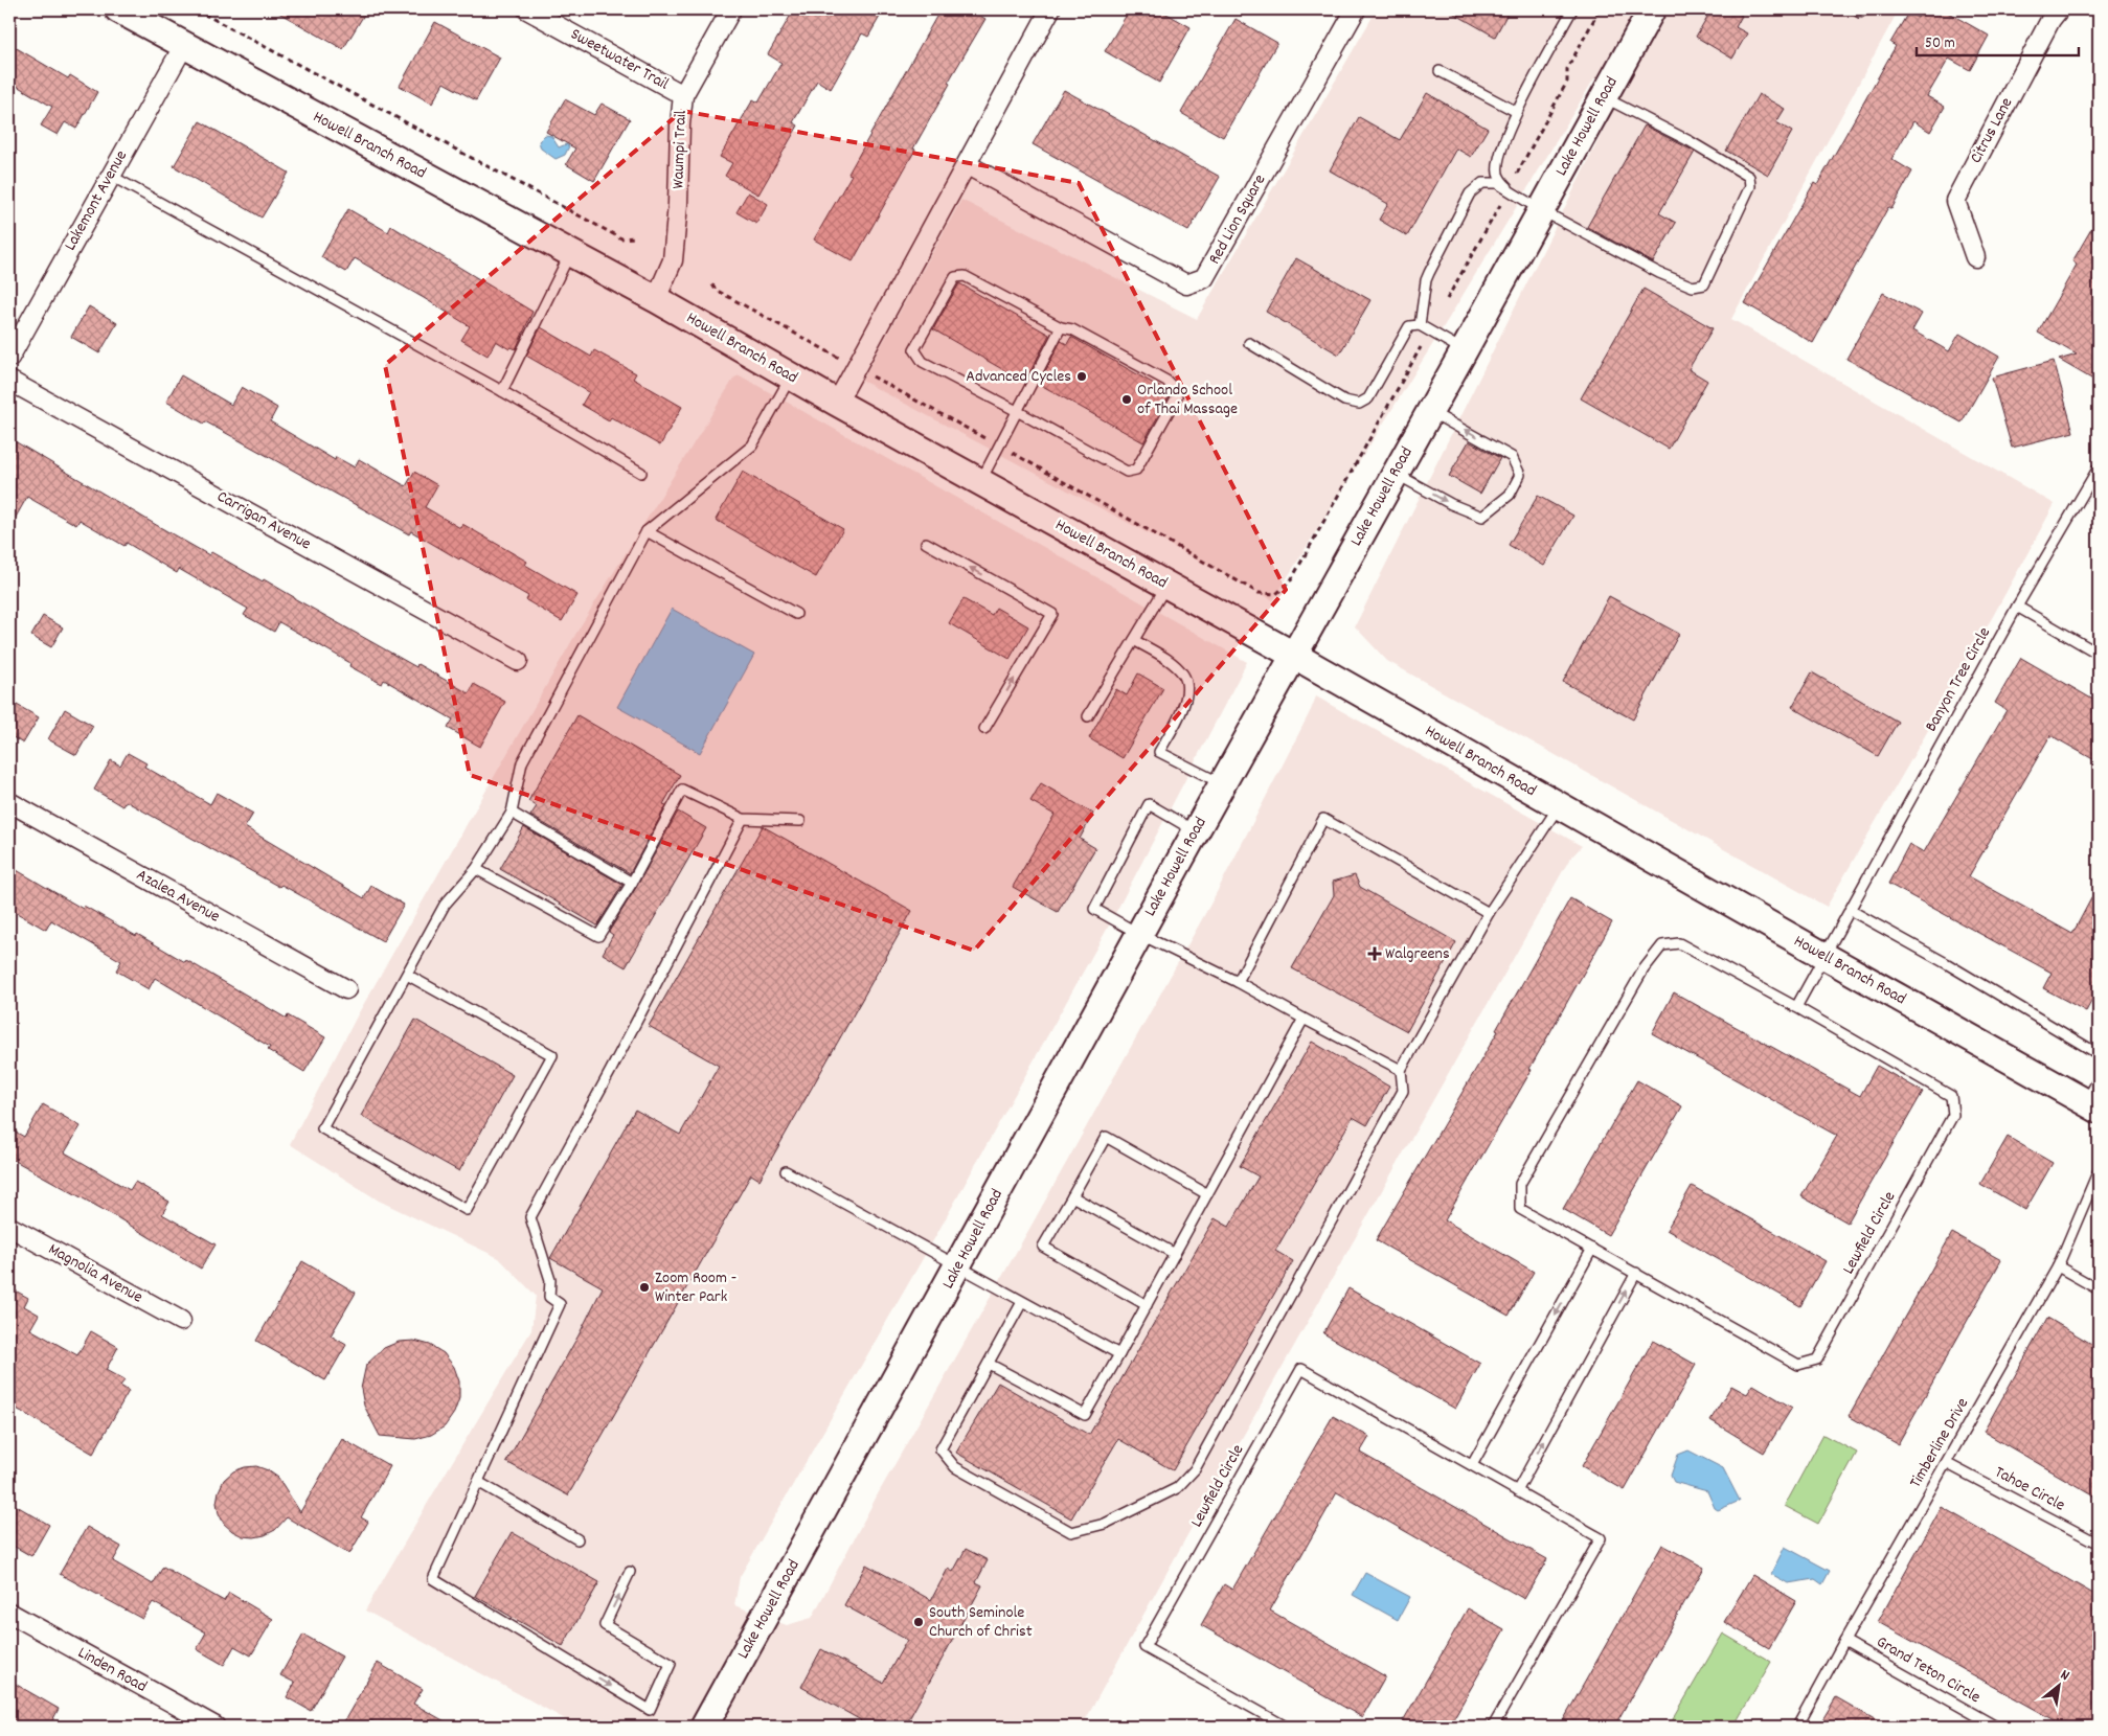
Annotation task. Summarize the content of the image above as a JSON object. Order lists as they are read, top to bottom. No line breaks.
{"streets":{"main road":["Lake Howell Road","Howell Branch Road"],"street":["Sweetwater Trail","Citrus Lane","Waumpi Trail","Lakemont Avenue","Red Lion Square","Carrigan Avenue","Azalea Avenue","Magnolia Avenue","Linden Road"],"lane":["Banyon Tree Circle","Lewfield Circle","Timberline Drive","Tahoe Circle","Grand Teton Circle"]},"crossings":[["Sweetwater Trail","Waumpi Trail"],["Lake Howell Road","Howell Branch Road"],["Howell Branch Road","Waumpi Trail"],["Howell Branch Road","Lakemont Avenue"],["Howell Branch Road","Banyon Tree Circle"],["Timberline Drive","Tahoe Circle"],["Timberline Drive","Grand Teton Circle"]],"places":{"other":["Advanced Cycles","Orlando School of Thai Massage","Zoom Room - Winter Park","South Seminole Church of Christ"],"health":["Walgreens"]},"scale_bar":"50 m","north":"top right"}
